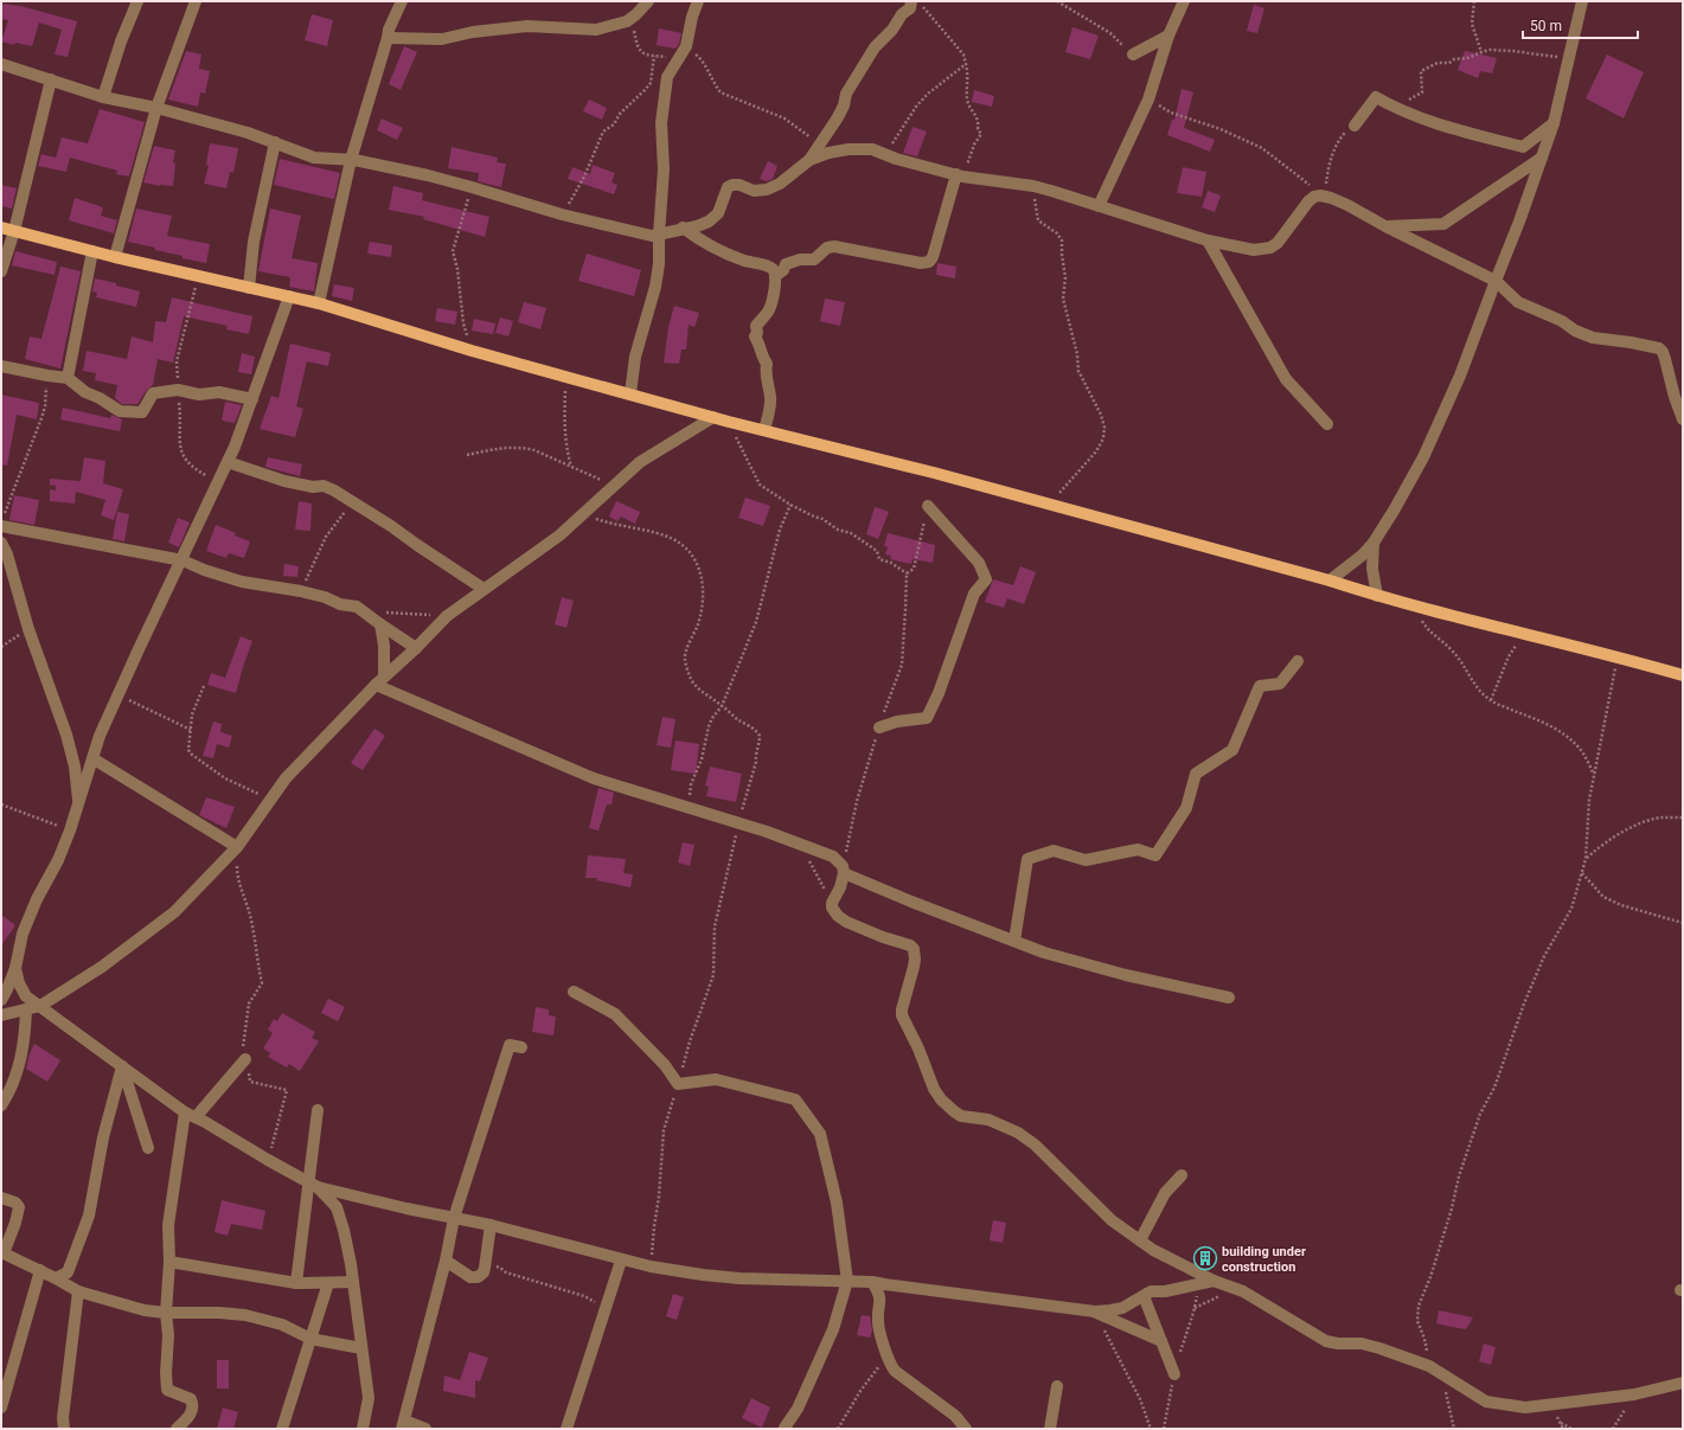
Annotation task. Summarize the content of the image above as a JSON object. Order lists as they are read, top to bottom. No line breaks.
{"places":{"building":["building under construction"]},"scale_bar":"50 m"}
